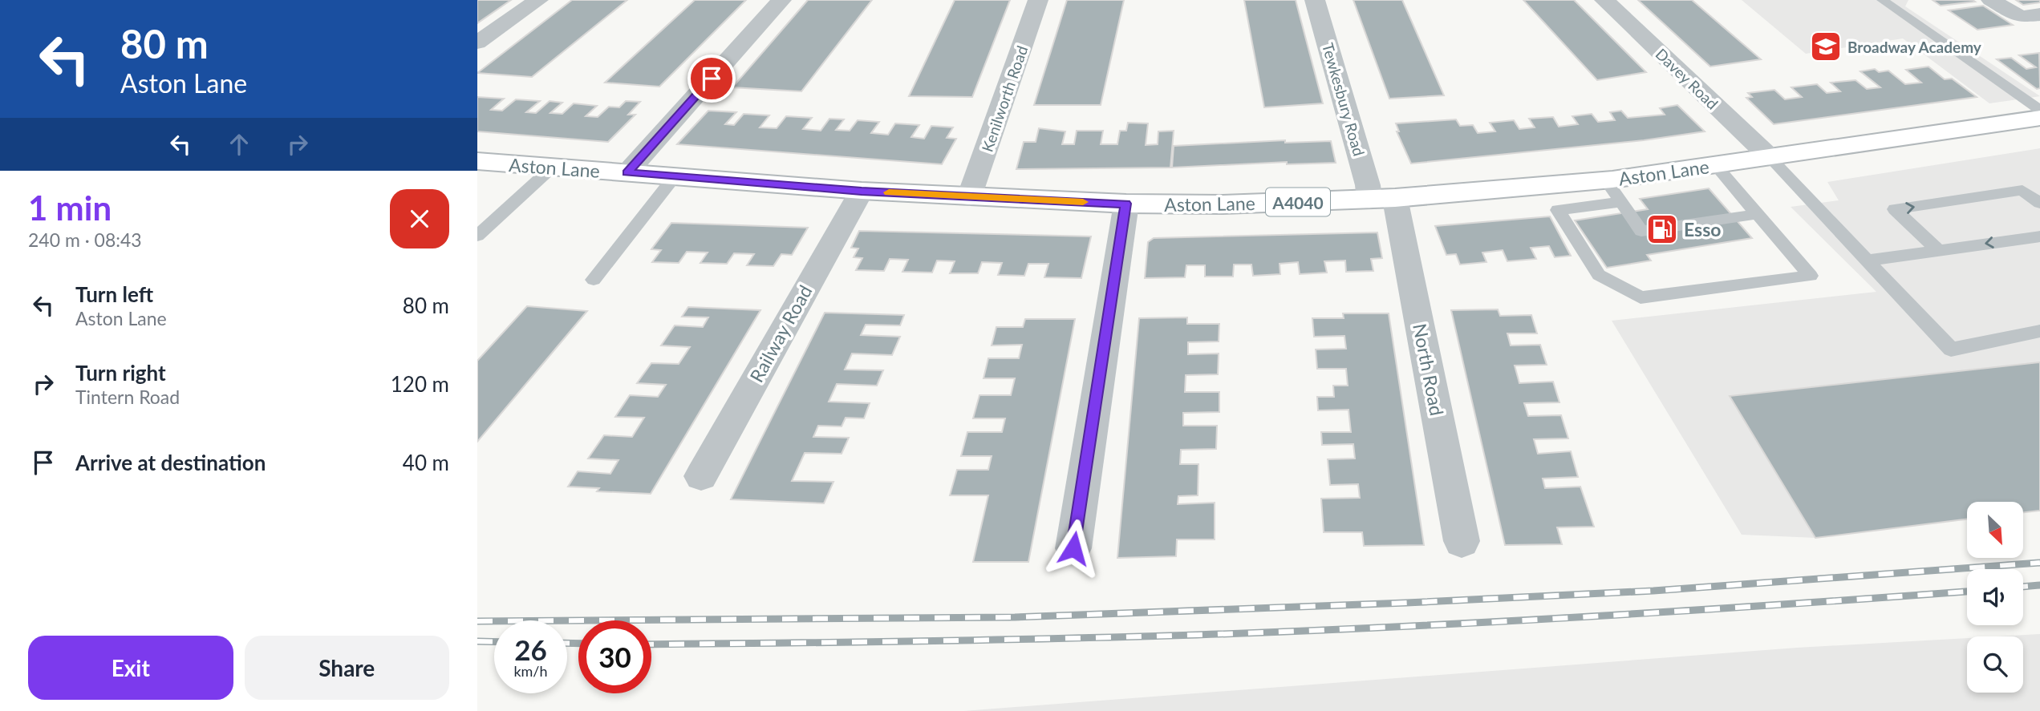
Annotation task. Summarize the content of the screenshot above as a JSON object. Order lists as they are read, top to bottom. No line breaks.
{"streets":{"main road":["Aston Lane","A4040"],"street":["Davey Road","Kenilworth Road","Tewkesbury Road","Railway Road","North Road"]},"crossings":[["Davey Road","Aston Lane"],["Kenilworth Road","Aston Lane"],["Tewkesbury Road","Aston Lane"],["Tewkesbury Road","North Road"],["Aston Lane","Railway Road"],["Aston Lane","North Road"]],"places":{"school or university":["Broadway Academy"],"fuel station":["Esso"]},"north":"bottom right","page":{"turn":["80 m","Aston Lane"],"heading":["1 min","240 m · 08:43"],"list":[{"name":"Turn left","note":"Aston Lane","value":"80 m"},{"name":"Turn right","note":"Tintern Road","value":"120 m"},{"name":"Arrive at destination","value":"40 m"}],"speed":"26 km/h","limit":"30","buttons":["Exit","Share"]}}
